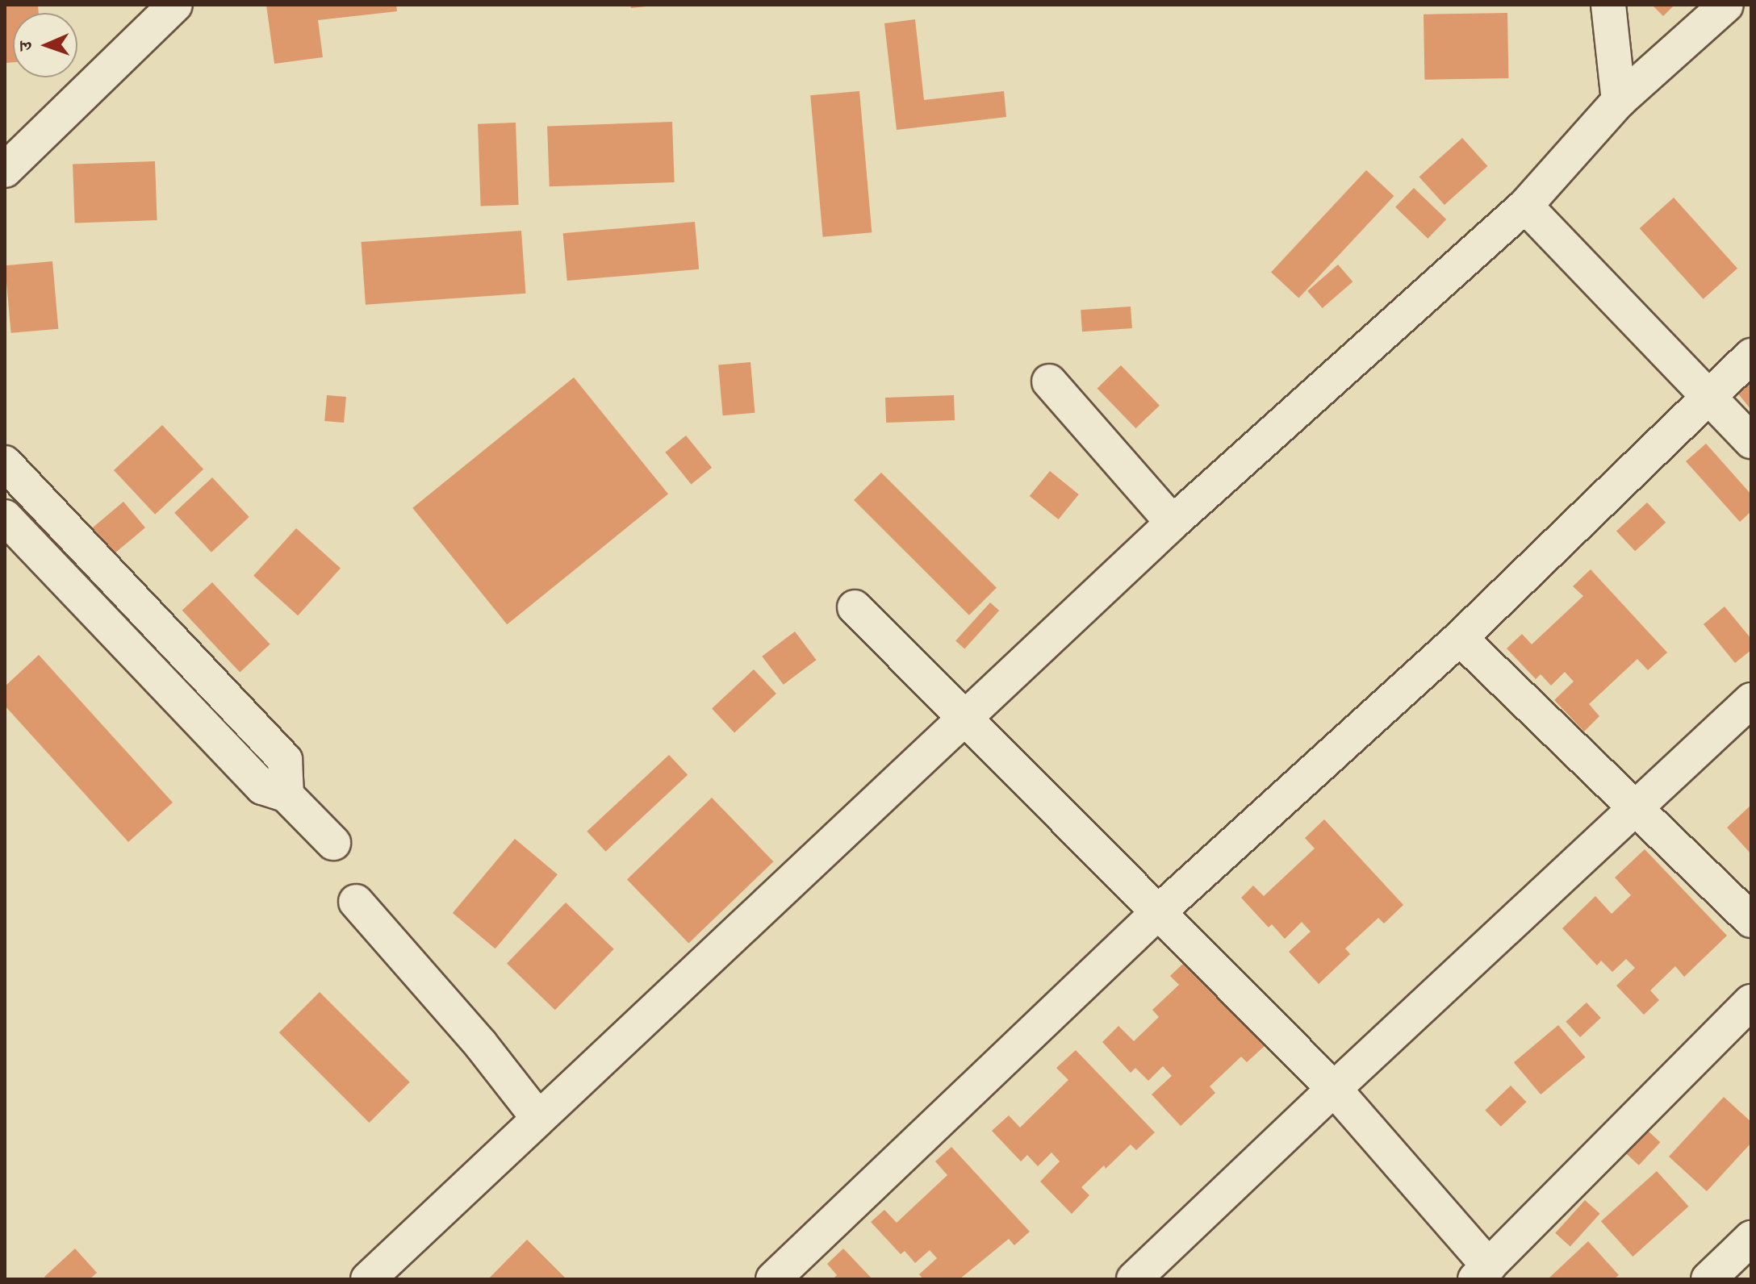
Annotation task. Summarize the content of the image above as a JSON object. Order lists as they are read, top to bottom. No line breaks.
{"north":"left"}
